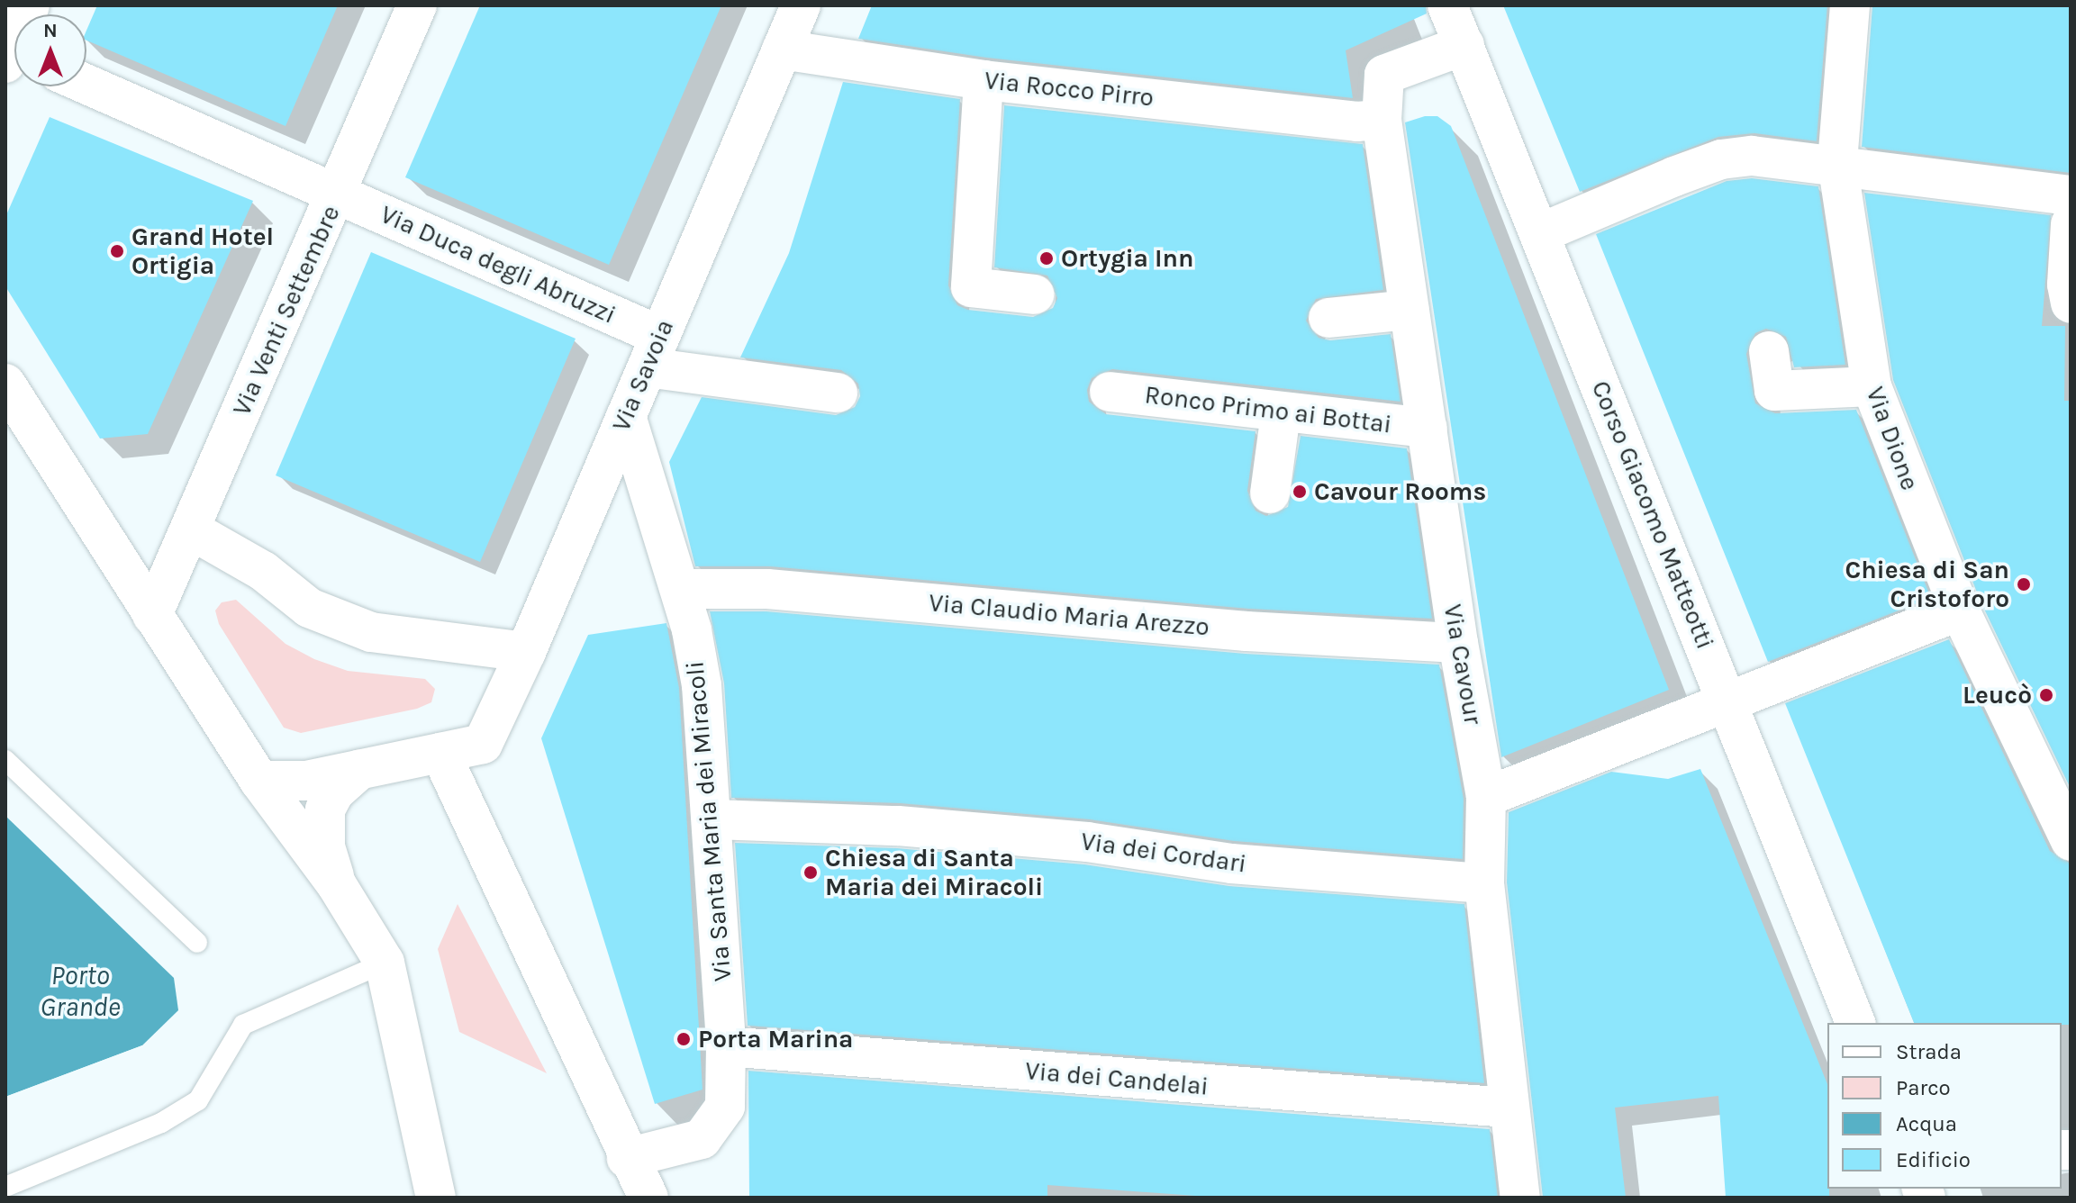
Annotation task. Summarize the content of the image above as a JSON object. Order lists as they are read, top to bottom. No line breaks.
{"streets":{"street":["Via Rocco Pirro","Via Duca degli Abruzzi","Via Venti Settembre","Via Savoia","Ronco Primo ai Bottai","Via Dione","Corso Giacomo Matteotti","Via Claudio Maria Arezzo","Via Cavour","Via Santa Maria dei Miracoli","Via dei Cordari","Via dei Candelai"]},"crossings":[["Via Rocco Pirro","Via Savoia"],["Via Rocco Pirro","Via Cavour"],["Via Duca degli Abruzzi","Via Venti Settembre"],["Via Duca degli Abruzzi","Via Savoia"],["Via Savoia","Via Santa Maria dei Miracoli"],["Ronco Primo ai Bottai","Via Cavour"],["Corso Giacomo Matteotti","Via Cavour"],["Via Claudio Maria Arezzo","Via Cavour"],["Via Claudio Maria Arezzo","Via Santa Maria dei Miracoli"],["Via Cavour","Via dei Cordari"],["Via Cavour","Via dei Candelai"],["Via Santa Maria dei Miracoli","Via dei Cordari"],["Via Santa Maria dei Miracoli","Via dei Candelai"]],"water":["Porto Grande"],"places":["Grand Hotel Ortigia","Ortygia Inn","Cavour Rooms","Chiesa di San Cristoforo","Leucò","Chiesa di Santa Maria dei Miracoli","Porta Marina"],"legend":["Strada","Parco","Acqua","Edificio"],"north":"top"}
